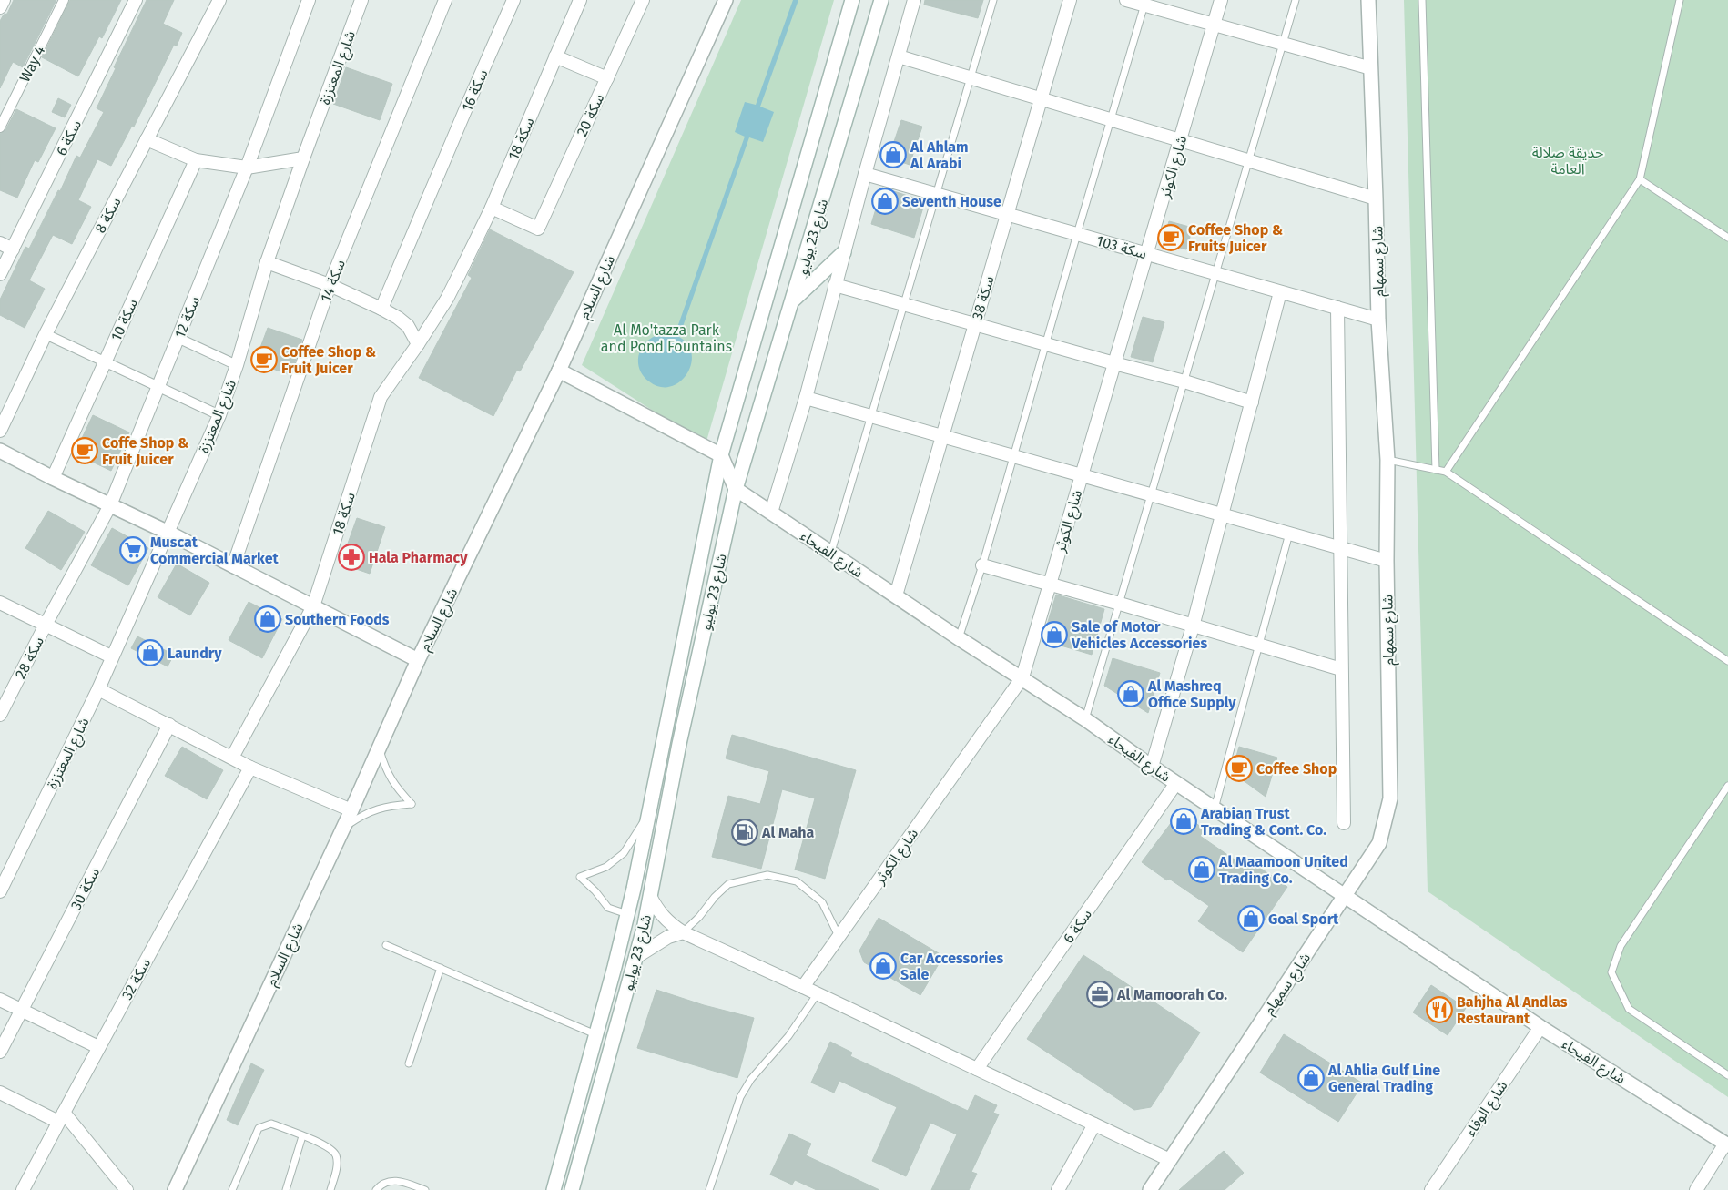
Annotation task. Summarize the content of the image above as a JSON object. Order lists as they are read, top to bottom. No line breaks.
{"streets":{"street":["Way 4","شارع المعتززة","سكة 16","سكة 20","سكة 6","سكة 18","شارع الكوثر","سكة 8","شارع 23 يوليو","سكة 103","شارع سمهام","سكة 14","شارع السلام","سكة 38","سكة 12","سكة 10","شارع الفيحاء","سكة 28","سكة 30","سكة 32","شارع الوفاء"]},"crossings":[["سكة 20","سكة 18"],["سكة 6","شارع الفيحاء"],["شارع الكوثر","سكة 103"],["شارع الكوثر","شارع الفيحاء"],["شارع 23 يوليو","شارع الفيحاء"],["سكة 103","شارع سمهام"],["سكة 103","سكة 38"],["شارع سمهام","شارع الفيحاء"],["سكة 38","شارع الفيحاء"],["سكة 12","سكة 28"],["شارع الفيحاء","شارع الوفاء"]],"parks":["حديقة صلالة العامة","Al Mo'tazza Park and Pond Fountains"],"places":{"shop":["Al Ahlam Al Arabi","Seventh House","Southern Foods","Sale of Motor Vehicles Accessories","Laundry","Al Mashreq Office Supply","Arabian Trust Trading & Cont. Co.","Al Maamoon United Trading Co.","Goal Sport","Car Accessories Sale","Al Ahlia Gulf Line General Trading"],"cafe":["Coffee Shop & Fruits Juicer","Coffee Shop & Fruit Juicer","Coffe Shop & Fruit Juicer","Coffee Shop"],"supermarket":["Muscat Commercial Market"],"pharmacy":["Hala Pharmacy"],"fuel station":["Al Maha"],"office":["Al Mamoorah Co."],"restaurant":["Bahjha Al Andlas Restaurant"]}}
